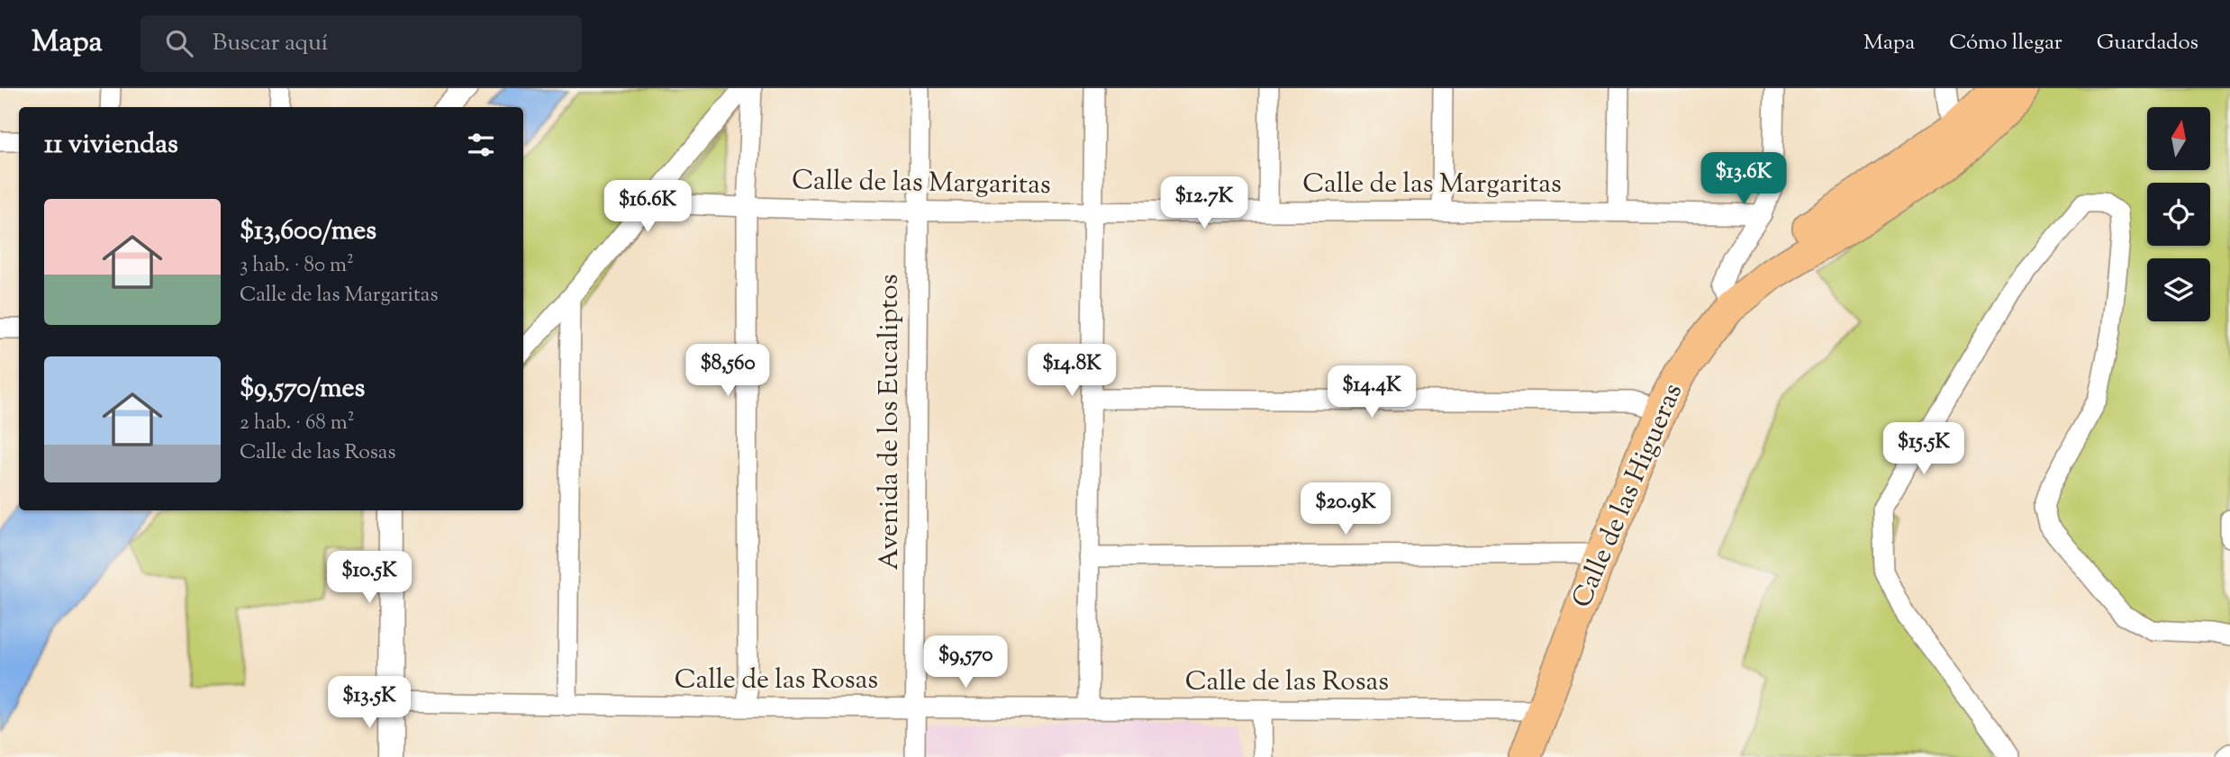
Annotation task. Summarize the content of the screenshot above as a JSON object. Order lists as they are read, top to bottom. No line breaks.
{"streets":{"main road":["Calle de las Higueras"],"street":["Calle de las Margaritas","Avenida de los Eucaliptos","Calle de las Rosas"]},"crossings":[["Calle de las Margaritas","Avenida de los Eucaliptos"],["Avenida de los Eucaliptos","Calle de las Rosas"],["Calle de las Higueras","Calle de las Rosas"]],"north":"top","page":{"header":"Mapa","search":"Buscar aquí","nav":["Mapa","Cómo llegar","Guardados"],"heading":"11 viviendas","price":["$13.6K","$12.7K","$16.6K","$8,560","$14.8K","$14.4K","$15.5K","$20.9K","$10.5K","$9,570","$13.5K"],"list":[{"name":"$13,600/mes","note":"3 hab. · 80 m² · Calle de las Margaritas"},{"name":"$9,570/mes","note":"2 hab. · 68 m² · Calle de las Rosas"}]}}
